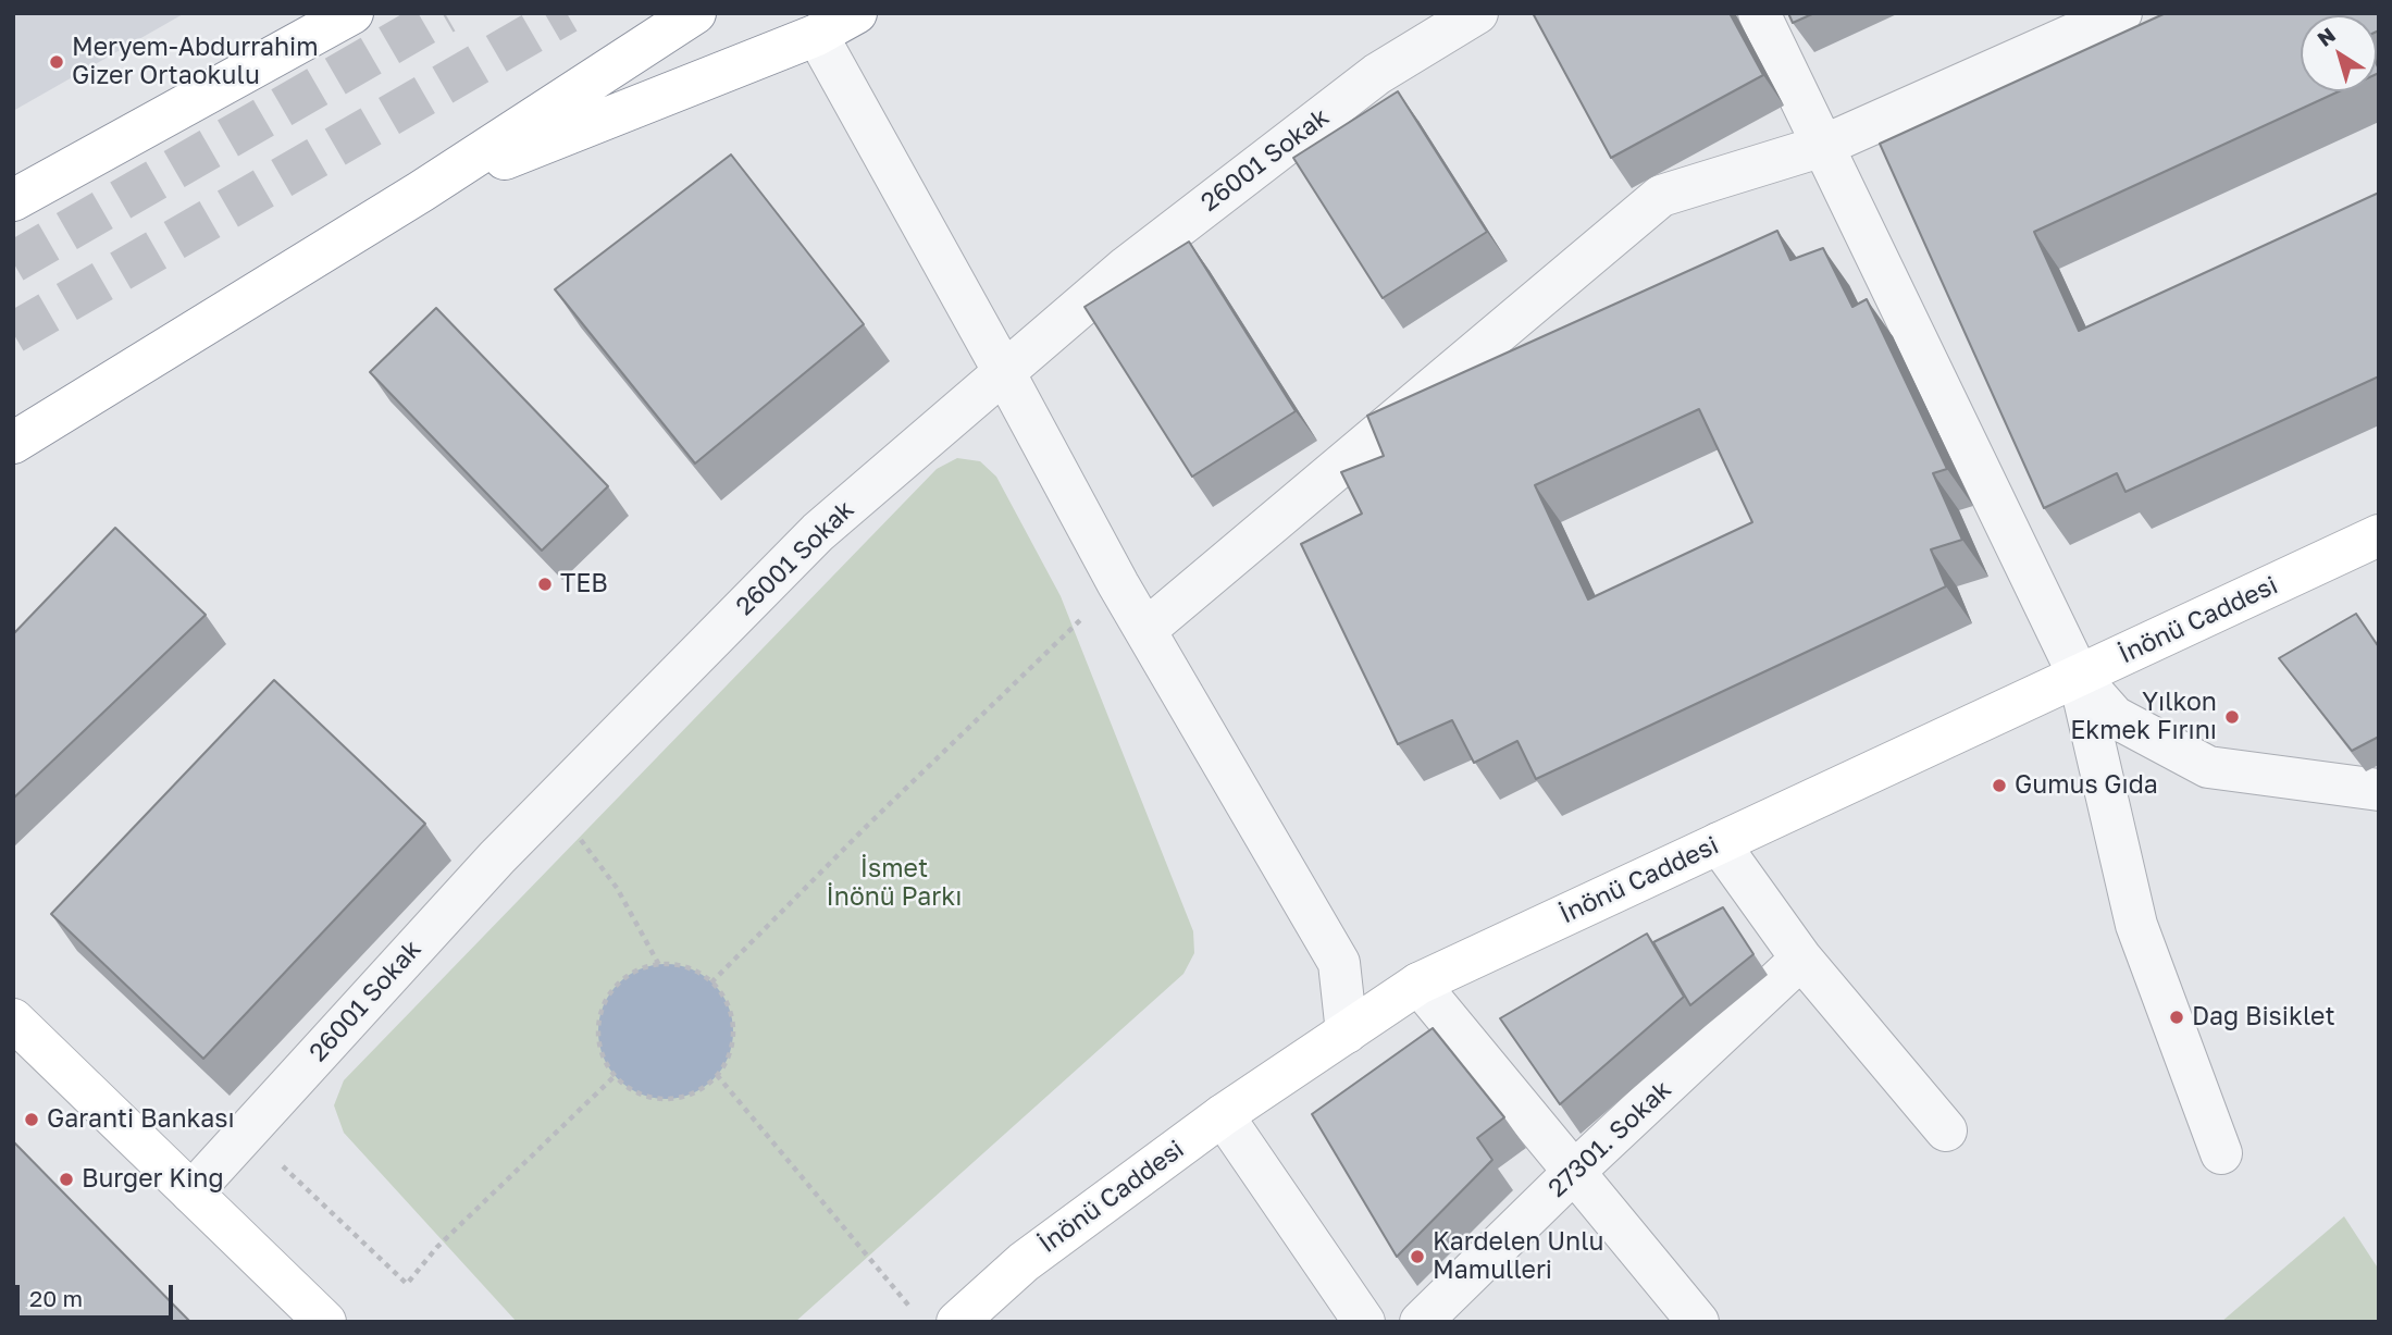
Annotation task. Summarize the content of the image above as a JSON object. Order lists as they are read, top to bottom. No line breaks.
{"streets":{"main road":["İnönü Caddesi"],"street":["26001 Sokak","27301. Sokak"]},"parks":["İsmet İnönü Parkı"],"places":["Meryem-Abdurrahim Gizer Ortaokulu","TEB","Yılkon Ekmek Fırını","Gumus Gıda","Dağ Bisiklet","Garanti Bankası","Burger King","Kardelen Unlu Mamulleri"],"scale_bar":"20 m","north":"top left"}
